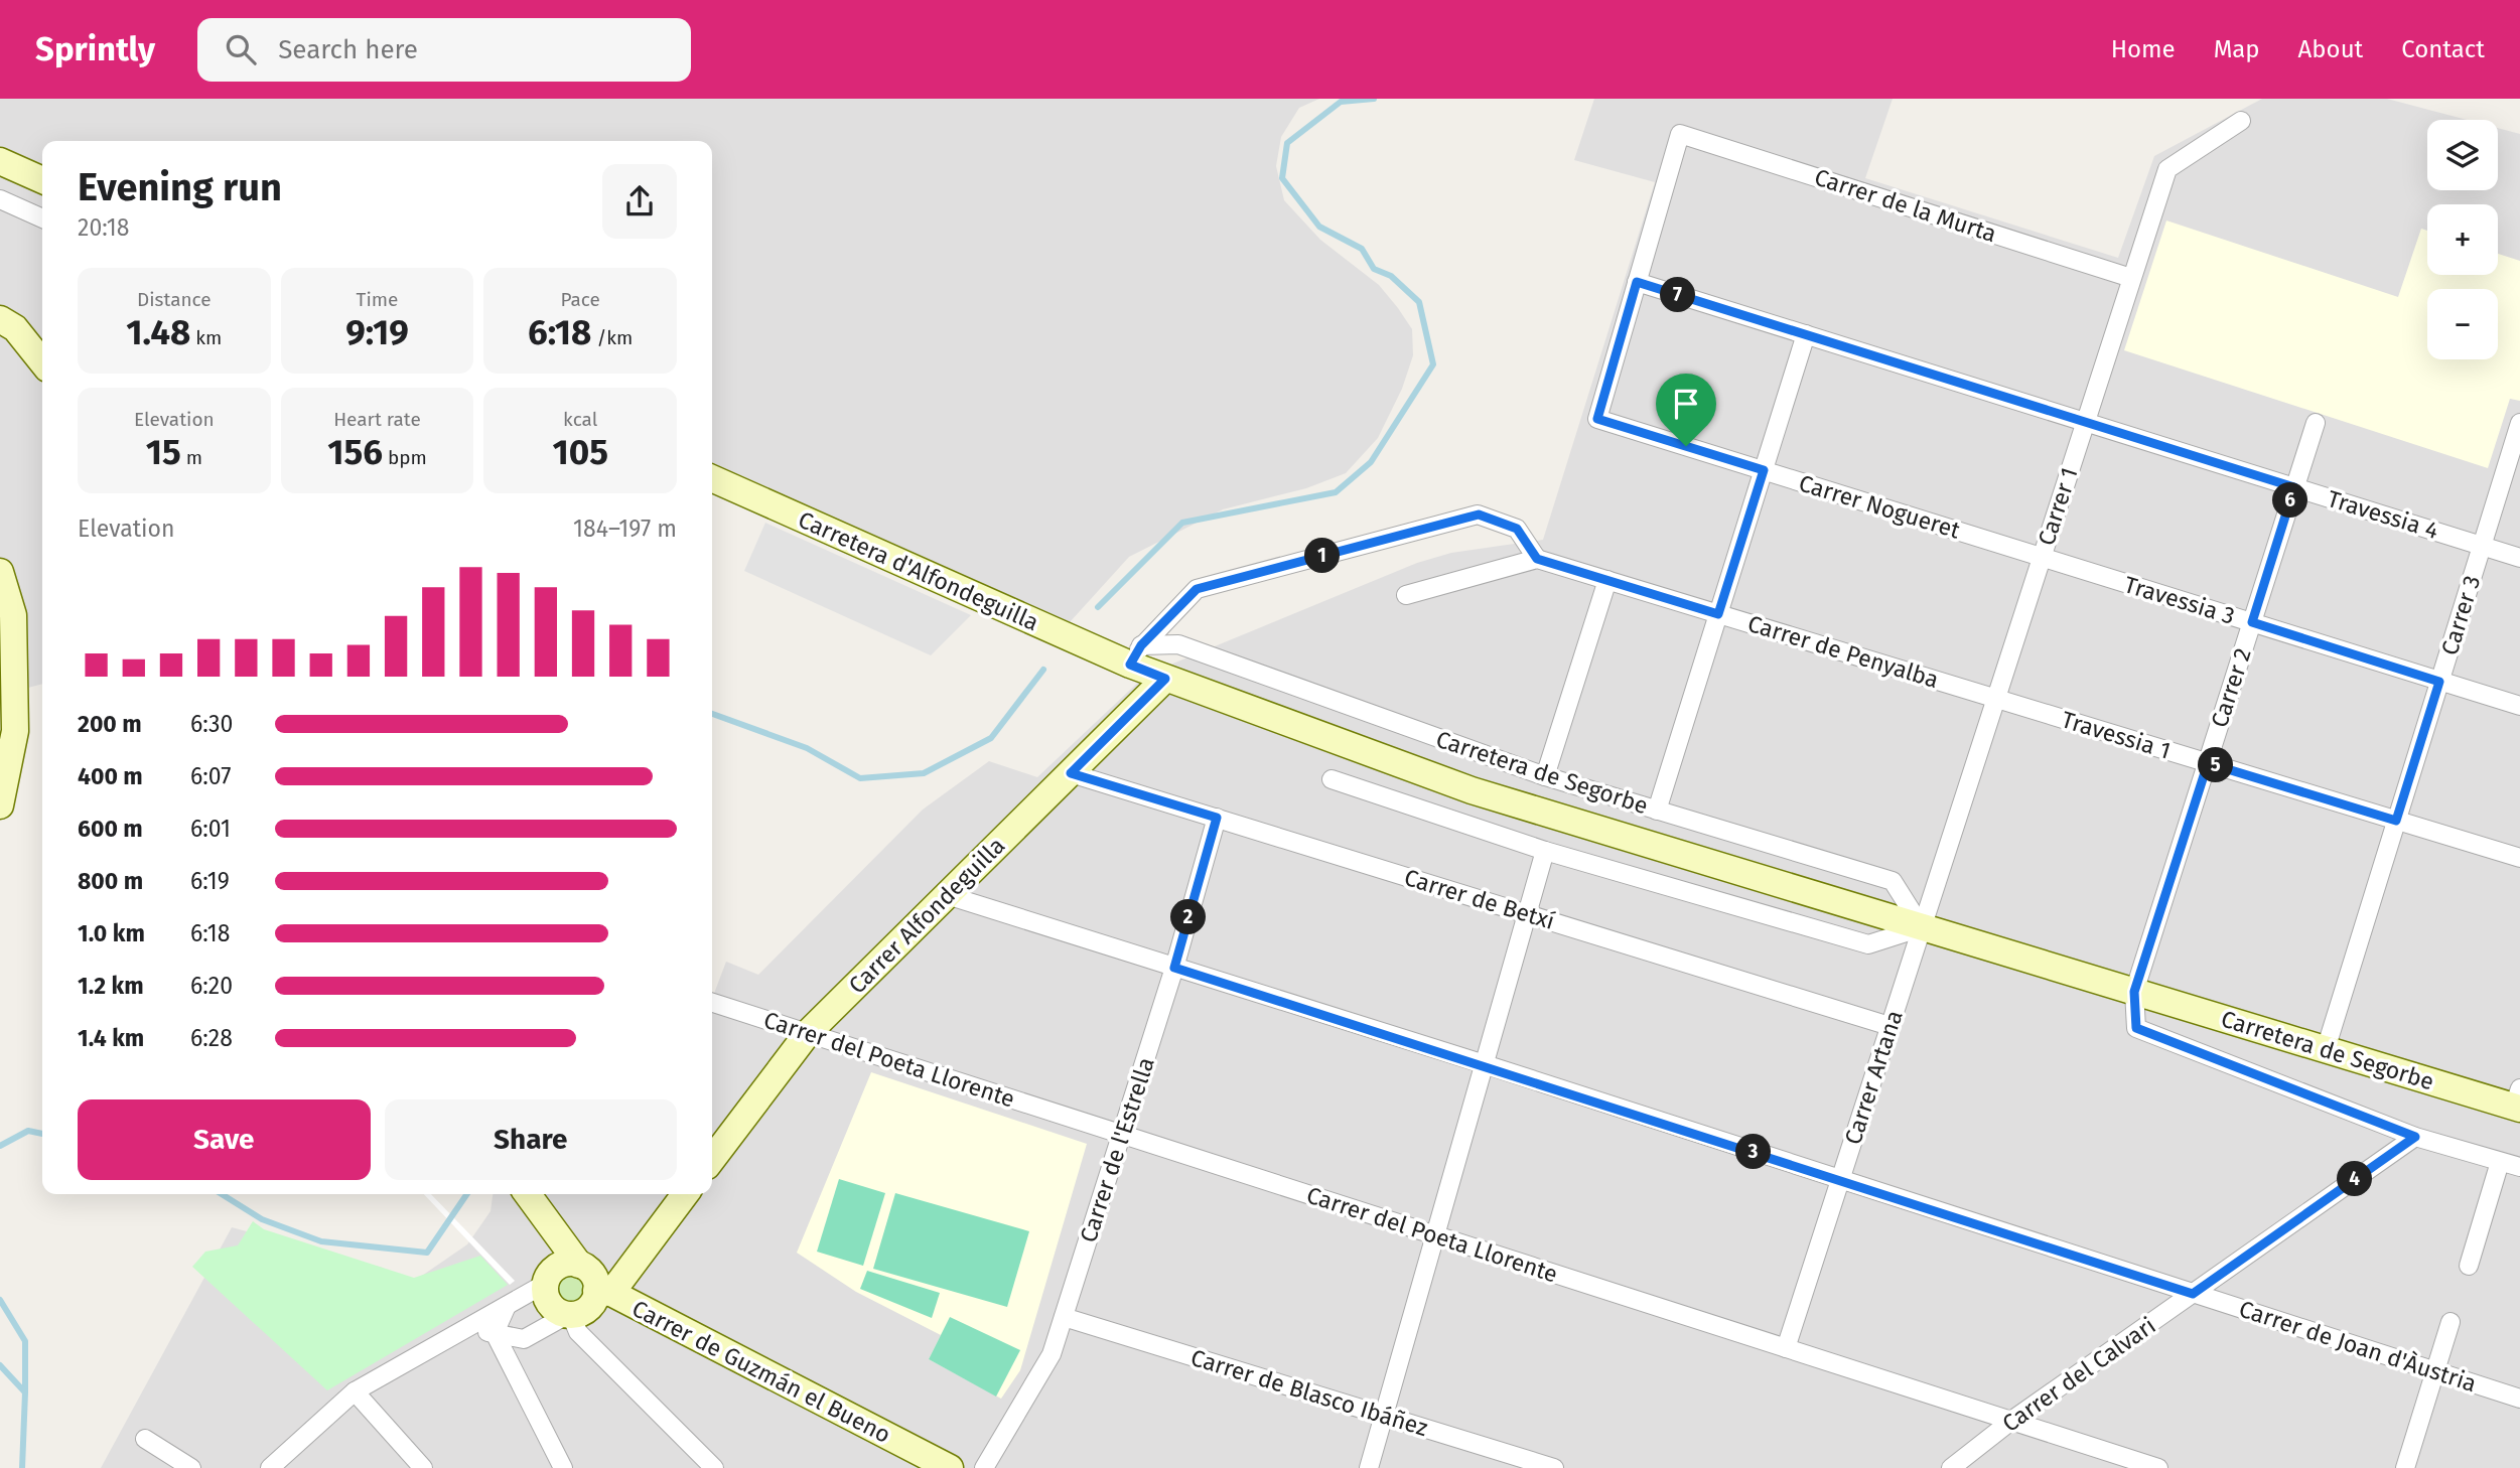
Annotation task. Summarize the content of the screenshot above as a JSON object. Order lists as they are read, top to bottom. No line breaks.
{"streets":{"street":["Carrer de la Murta","Carrer Nogueret","Carrer 1","Travessia 4","Carretera d'Alfondeguilla","Travessia 3","Carrer 3","Carrer de Penyalba","Carrer 2","Travessia 1","Carretera de Segorbe","Carrer de Betxí","Carrer Alfondeguilla","Carrer del Poeta Llorente","Carrer Artana","Carrer de l'Estrella","Carrer de Joan d'Àustria","Carrer de Guzmán el Bueno","Carrer del Calvari","Carrer de Blasco Ibáñez"]},"crossings":[["Carrer de la Murta","Carrer Nogueret"],["Carrer de la Murta","Carrer 1"],["Carrer de la Murta","Travessia 4"],["Carrer Nogueret","Carrer 1"],["Carrer Nogueret","Travessia 4"],["Carrer Nogueret","Travessia 3"],["Carrer 1","Travessia 4"],["Carrer 1","Travessia 3"],["Carrer 1","Carrer de Penyalba"],["Carrer 1","Travessia 1"],["Carrer 1","Carretera de Segorbe"],["Carrer 1","Carrer Artana"],["Travessia 4","Carrer 3"],["Travessia 4","Carrer 2"],["Carretera d'Alfondeguilla","Carretera de Segorbe"],["Travessia 3","Carrer 3"],["Travessia 3","Carrer 2"],["Carrer 3","Travessia 1"],["Carrer 3","Carretera de Segorbe"],["Carrer de Penyalba","Travessia 1"],["Carrer 2","Travessia 1"],["Carrer 2","Carretera de Segorbe"],["Carretera de Segorbe","Carrer Alfondeguilla"],["Carretera de Segorbe","Carrer Artana"],["Carretera de Segorbe","Carrer del Calvari"],["Carrer de Betxí","Carrer Alfondeguilla"],["Carrer de Betxí","Carrer Artana"],["Carrer de Betxí","Carrer de l'Estrella"],["Carrer Alfondeguilla","Carrer del Poeta Llorente"],["Carrer Alfondeguilla","Carrer de Joan d'Àustria"],["Carrer del Poeta Llorente","Carrer Artana"],["Carrer del Poeta Llorente","Carrer de l'Estrella"],["Carrer del Poeta Llorente","Carrer del Calvari"],["Carrer Artana","Carrer de Joan d'Àustria"],["Carrer de l'Estrella","Carrer de Joan d'Àustria"],["Carrer de l'Estrella","Carrer de Blasco Ibáñez"],["Carrer de Joan d'Àustria","Carrer del Calvari"]],"page":{"header":"Sprintly","search":"Search here","nav":["Home","Map","About","Contact"],"map_buttons":["+","−"],"heading":["Evening run","20:18"],"stats":[["Distance","1.48 km"],["Time","9:19"],["Pace","6:18 /km"],["Elevation","15 m"],["Heart rate","156 bpm"],["kcal","105"]],"pins":["7","6","1","5","2","3","4"],"chart":["Elevation","184–197 m"],"list":[{"name":"200 m","note":"6:30"},{"name":"400 m","note":"6:07"},{"name":"600 m","note":"6:01"},{"name":"800 m","note":"6:19"},{"name":"1.0 km","note":"6:18"},{"name":"1.2 km","note":"6:20"},{"name":"1.4 km","note":"6:28"}],"buttons":["Save","Share"]}}
